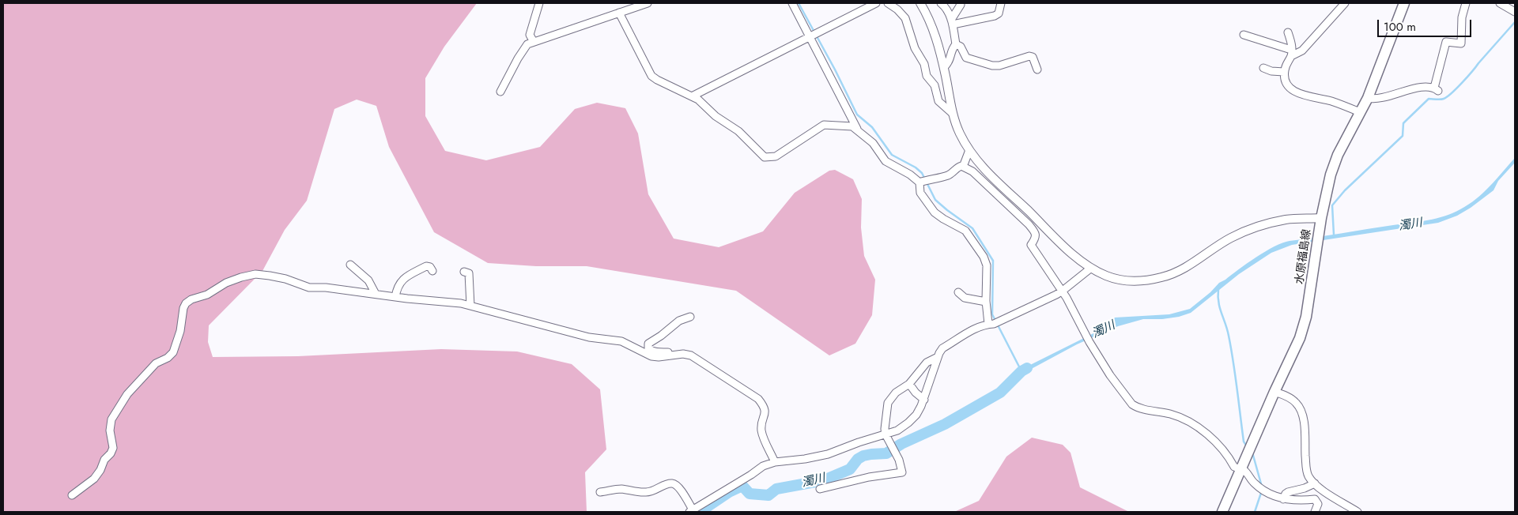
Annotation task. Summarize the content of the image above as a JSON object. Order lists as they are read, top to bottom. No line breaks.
{"streets":{"main road":["水原福島線"]},"water":["濁川"],"scale_bar":"100 m"}
